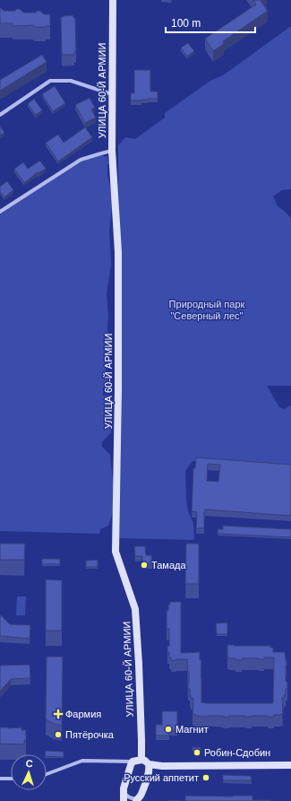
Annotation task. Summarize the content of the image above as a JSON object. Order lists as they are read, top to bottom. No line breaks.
{"streets":{"street":["УЛИЦА 60-Й АРМИИ"]},"parks":["Природный парк \"Северный лес\""],"places":{"other":["Тамада","Магнит","Пятёрочка","Робин-Сдобин","Русский аппетит"],"health":["Фармия"]},"scale_bar":"100 m","north":"top"}
